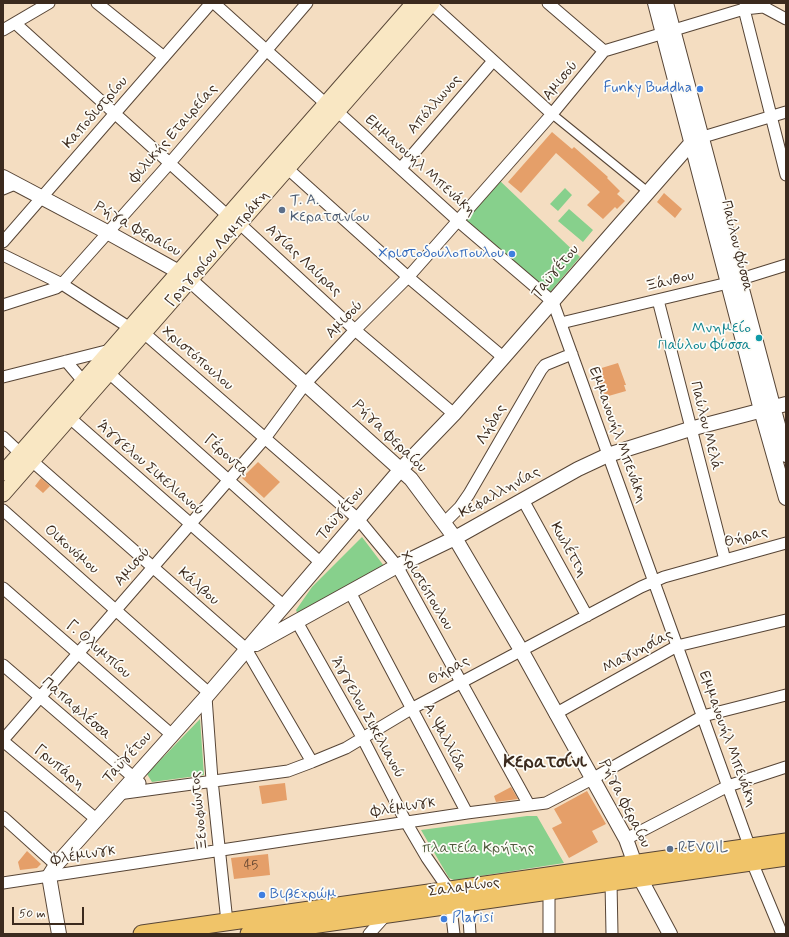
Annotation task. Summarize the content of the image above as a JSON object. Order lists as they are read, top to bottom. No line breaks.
{"streets":{"main road":["Γρηγορίου Λαμπράκη","Σαλαμίνος"],"street":["Αμισού","Απόλλωνος","Καποδιστρίου","Φιλικής Εταιρείας","Εμμανουήλ Μπενάκη","Ρήγα Φεραίου","Παύλου Φύσσα","Αγίας Λαύρας","Ταϋγέτου","Ξάνθου","Χριστόπουλου","Λήδας","Παύλου Μελά","Γέροντα","Άγγελου Σικελιανού","Κεφαλληνίας","Θήρας","Οικονόμου","Κωλέττη","Κάλβου","Γ. Ολυμπίου","Μαγνησίας","Παπαφλέσσα","Α. Ψαλλίδα","Γρυπάρη","Φλέμινγκ","Ξενοφώντος"]},"crossings":[["Αμισού","Εμμανουήλ Μπενάκη"],["Αμισού","Ρήγα Φεραίου"],["Αμισού","Αγίας Λαύρας"],["Αμισού","Χριστόπουλου"],["Αμισού","Γέροντα"],["Αμισού","Άγγελου Σικελιανού"],["Αμισού","Οικονόμου"],["Αμισού","Κάλβου"],["Αμισού","Γ. Ολυμπίου"],["Αμισού","Παπαφλέσσα"],["Αμισού","Γρυπάρη"],["Απόλλωνος","Εμμανουήλ Μπενάκη"],["Καποδιστρίου","Εμμανουήλ Μπενάκη"],["Καποδιστρίου","Ρήγα Φεραίου"],["Καποδιστρίου","Αγίας Λαύρας"],["Φιλικής Εταιρείας","Εμμανουήλ Μπενάκη"],["Φιλικής Εταιρείας","Ρήγα Φεραίου"],["Φιλικής Εταιρείας","Αγίας Λαύρας"],["Εμμανουήλ Μπενάκη","Γρηγορίου Λαμπράκη"],["Εμμανουήλ Μπενάκη","Ταϋγέτου"],["Εμμανουήλ Μπενάκη","Ξάνθου"],["Εμμανουήλ Μπενάκη","Λήδας"],["Εμμανουήλ Μπενάκη","Κεφαλληνίας"],["Εμμανουήλ Μπενάκη","Θήρας"],["Εμμανουήλ Μπενάκη","Μαγνησίας"],["Εμμανουήλ Μπενάκη","Φλέμινγκ"],["Εμμανουήλ Μπενάκη","Σαλαμίνος"],["Ρήγα Φεραίου","Γρηγορίου Λαμπράκη"],["Ρήγα Φεραίου","Ταϋγέτου"],["Ρήγα Φεραίου","Λήδας"],["Ρήγα Φεραίου","Κεφαλληνίας"],["Ρήγα Φεραίου","Θήρας"],["Ρήγα Φεραίου","Μαγνησίας"],["Ρήγα Φεραίου","Φλέμινγκ"],["Ρήγα Φεραίου","Σαλαμίνος"],["Παύλου Φύσσα","Ταϋγέτου"],["Παύλου Φύσσα","Ξάνθου"],["Παύλου Φύσσα","Κεφαλληνίας"],["Γρηγορίου Λαμπράκη","Αγίας Λαύρας"],["Γρηγορίου Λαμπράκη","Χριστόπουλου"],["Γρηγορίου Λαμπράκη","Γέροντα"],["Γρηγορίου Λαμπράκη","Άγγελου Σικελιανού"],["Γρηγορίου Λαμπράκη","Κάλβου"],["Αγίας Λαύρας","Ταϋγέτου"],["Ταϋγέτου","Χριστόπουλου"],["Ταϋγέτου","Γέροντα"],["Ταϋγέτου","Άγγελου Σικελιανού"],["Ταϋγέτου","Κεφαλληνίας"],["Ταϋγέτου","Θήρας"],["Ταϋγέτου","Οικονόμου"],["Ταϋγέτου","Κάλβου"],["Ταϋγέτου","Γ. Ολυμπίου"],["Ταϋγέτου","Παπαφλέσσα"],["Ταϋγέτου","Γρυπάρη"],["Ταϋγέτου","Φλέμινγκ"],["Ταϋγέτου","Ξενοφώντος"],["Ξάνθου","Παύλου Μελά"],["Χριστόπουλου","Κεφαλληνίας"],["Χριστόπουλου","Θήρας"],["Χριστόπουλου","Φλέμινγκ"],["Παύλου Μελά","Κεφαλληνίας"],["Παύλου Μελά","Θήρας"],["Άγγελου Σικελιανού","Κεφαλληνίας"],["Άγγελου Σικελιανού","Θήρας"],["Άγγελου Σικελιανού","Φλέμινγκ"],["Άγγελου Σικελιανού","Σαλαμίνος"],["Κεφαλληνίας","Κωλέττη"],["Κεφαλληνίας","Κάλβου"],["Κεφαλληνίας","Α. Ψαλλίδα"],["Θήρας","Κωλέττη"],["Θήρας","Κάλβου"],["Θήρας","Παπαφλέσσα"],["Θήρας","Α. Ψαλλίδα"],["Θήρας","Ξενοφώντος"],["Οικονόμου","Ξενοφώντος"],["Α. Ψαλλίδα","Φλέμινγκ"],["Φλέμινγκ","Ξενοφώντος"],["Ξενοφώντος","Σαλαμίνος"]],"districts":["Κερατσίνι"],"parks":["πλατεία Κρήτης"],"places":["Funky Buddha","Τ. Α. Κερατσινίου","Χριστοδουλοπουλου","Μνημείο Παύλου Φύσσα","REVOIL","Βιβεχρώμ","Plarisi"],"house_numbers":["45"],"scale_bar":"50 m"}
